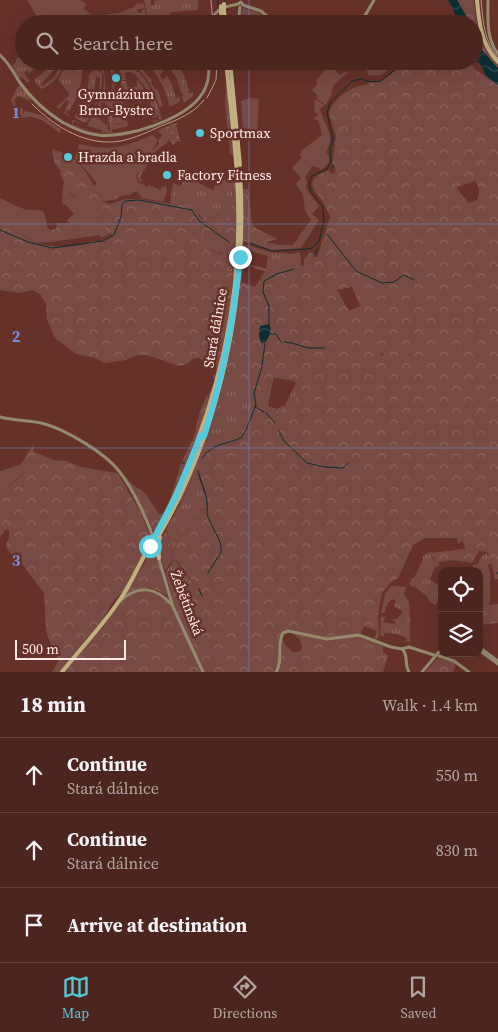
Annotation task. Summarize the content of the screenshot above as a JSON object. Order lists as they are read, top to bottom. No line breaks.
{"streets":{"main road":["Stará dálnice"],"street":["Žebětínská"]},"crossings":[["Stará dálnice","Žebětínská"]],"places":["Gymnázium Brno-Bystrc","Sportmax","Hrazda a bradla","Factory Fitness"],"scale_bar":"500 m","page":{"search":"Search here","scale":"500 m","heading":["18 min","Walk · 1.4 km"],"list":[["Continue","Stará dálnice","550 m"],["Continue","Stará dálnice","830 m"],"Arrive at destination"],"nav":["Map","Directions","Saved"]},"grid":{"rows":["1","2","3"]}}
